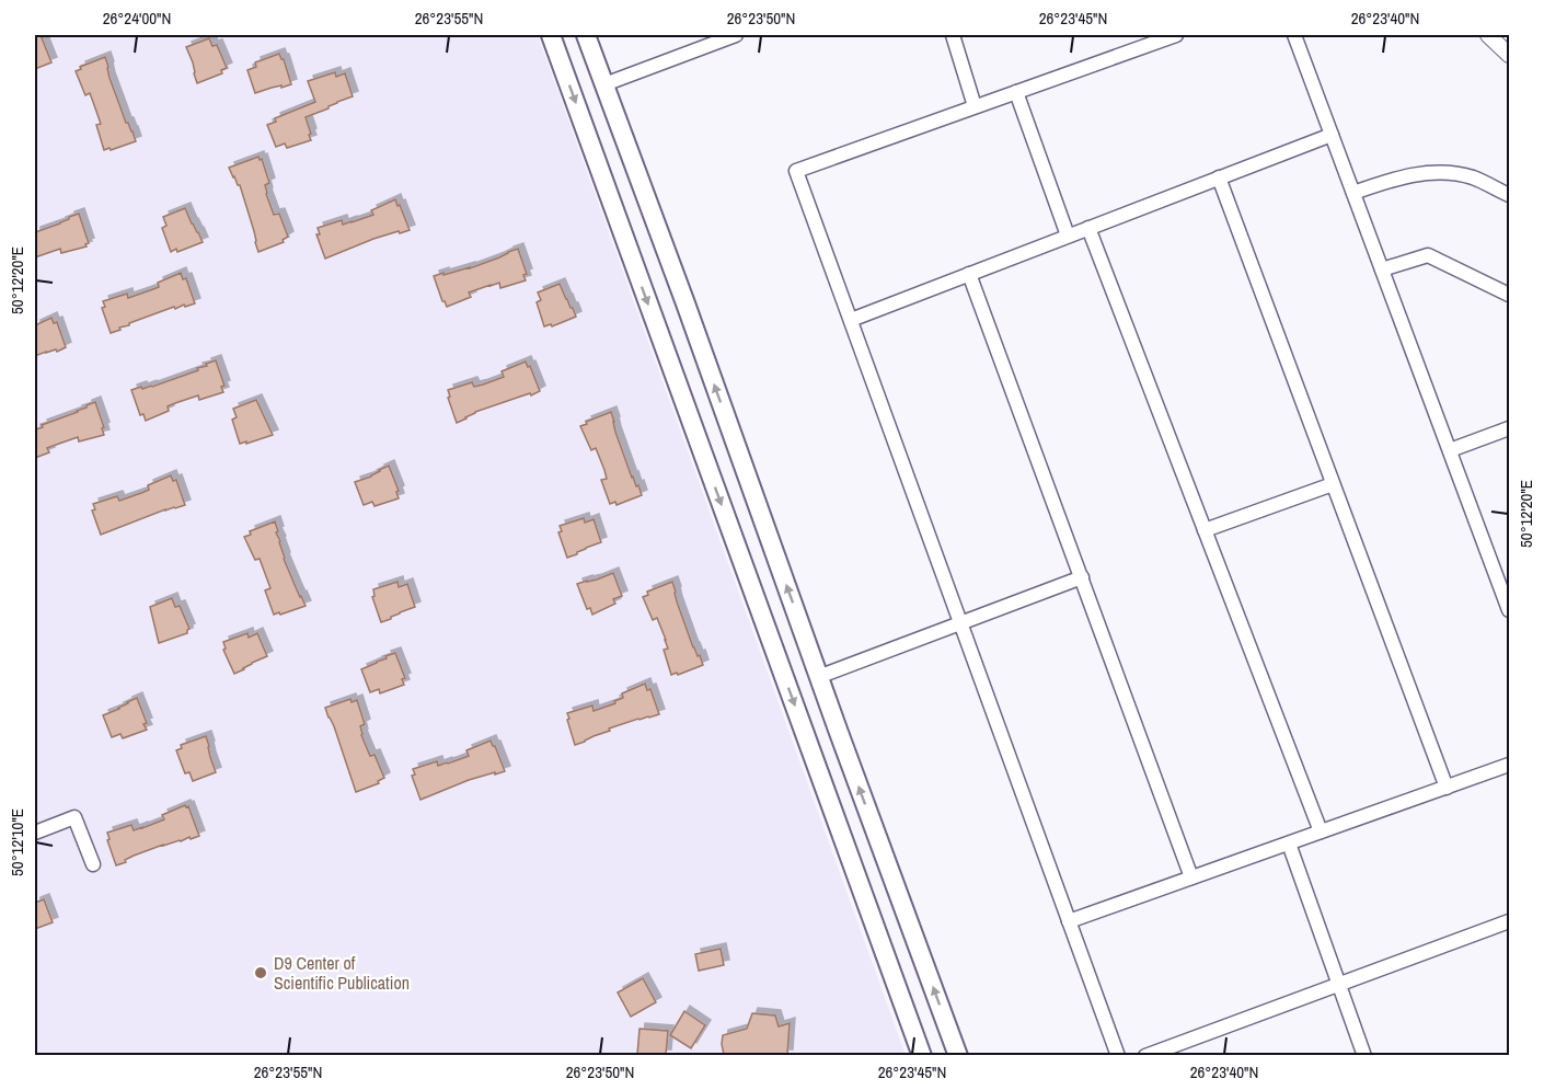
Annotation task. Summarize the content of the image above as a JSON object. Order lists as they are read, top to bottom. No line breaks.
{"places":["D9 Center of Scientific Publication"],"coordinates":["26°24'00\"N","26°23'55\"N","26°23'50\"N","26°23'45\"N","26°23'40\"N","50°12'20\"E","50°12'10\"E"]}
